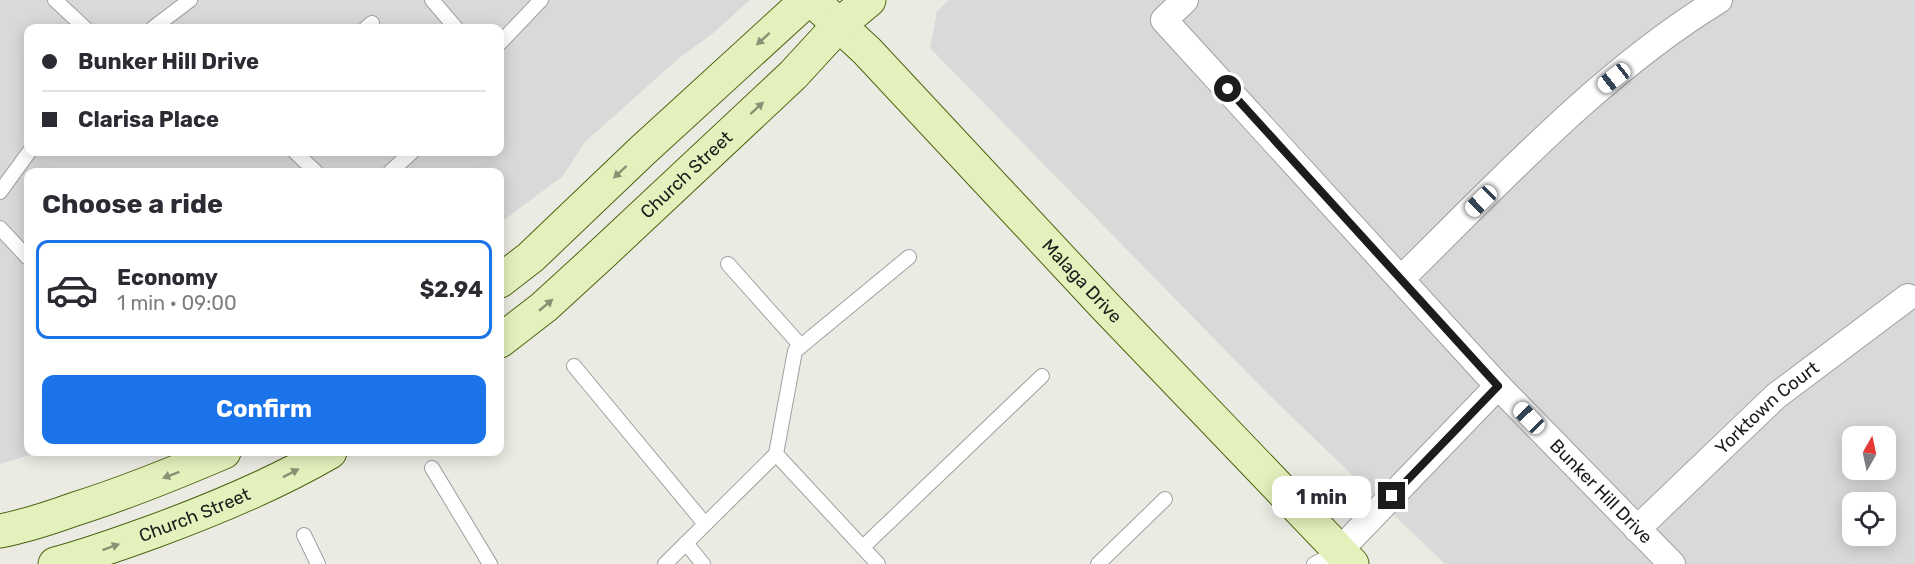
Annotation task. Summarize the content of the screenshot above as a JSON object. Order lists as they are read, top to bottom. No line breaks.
{"streets":{"main road":["Church Street","Malaga Drive"],"street":["Yorktown Court","Bunker Hill Drive"]},"crossings":[["Church Street","Malaga Drive"],["Yorktown Court","Bunker Hill Drive"]],"north":"top","page":{"banner":["Bunker Hill Drive","Clarisa Place"],"heading":"Choose a ride","list":[{"name":"Economy","note":"1 min · 09:00","value":"$2.94"}],"buttons":"Confirm","bubble":"1 min"}}
